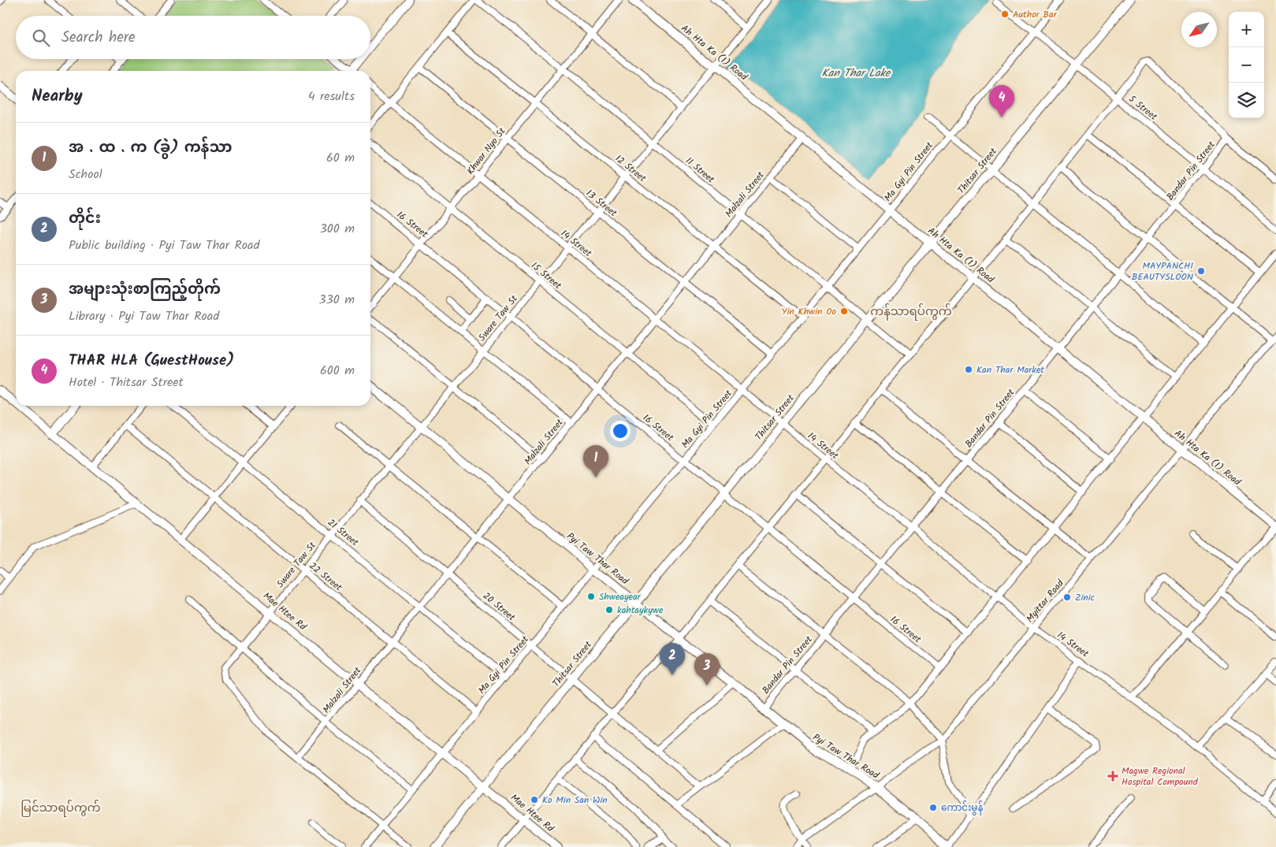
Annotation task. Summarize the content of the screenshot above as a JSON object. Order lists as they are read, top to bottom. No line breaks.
{"streets":{"street":["Ah Hta Ka (1) Road","5 Street","Khwar Nyo St","12 Street","11 Street","Thitsar Street","Bandar Pin Street","Ma Gyi Pin Street","Malzali Street","13 Street","16 Street","14 Street","15 Street","Sware Taw St","21 Street","Pyi Taw Thar Road","22 Street","Myittar Road","20 Street","Mae Htee Rd"]},"crossings":[["Ah Hta Ka (1) Road","Thitsar Street"],["Ah Hta Ka (1) Road","Bandar Pin Street"],["Ah Hta Ka (1) Road","Ma Gyi Pin Street"],["Ah Hta Ka (1) Road","Malzali Street"],["Ah Hta Ka (1) Road","Sware Taw St"],["Ah Hta Ka (1) Road","Myittar Road"],["5 Street","Thitsar Street"],["5 Street","Bandar Pin Street"],["5 Street","Ma Gyi Pin Street"],["Khwar Nyo St","12 Street"],["Khwar Nyo St","11 Street"],["Khwar Nyo St","13 Street"],["Khwar Nyo St","16 Street"],["Khwar Nyo St","14 Street"],["Khwar Nyo St","15 Street"],["12 Street","Ma Gyi Pin Street"],["12 Street","Malzali Street"],["12 Street","Sware Taw St"],["11 Street","Thitsar Street"],["11 Street","Ma Gyi Pin Street"],["11 Street","Malzali Street"],["11 Street","Sware Taw St"],["Thitsar Street","16 Street"],["Thitsar Street","14 Street"],["Thitsar Street","Pyi Taw Thar Road"],["Thitsar Street","20 Street"],["Thitsar Street","Mae Htee Rd"],["Bandar Pin Street","16 Street"],["Bandar Pin Street","14 Street"],["Bandar Pin Street","Pyi Taw Thar Road"],["Ma Gyi Pin Street","13 Street"],["Ma Gyi Pin Street","16 Street"],["Ma Gyi Pin Street","14 Street"],["Ma Gyi Pin Street","15 Street"],["Ma Gyi Pin Street","Sware Taw St"],["Ma Gyi Pin Street","21 Street"],["Ma Gyi Pin Street","Pyi Taw Thar Road"],["Ma Gyi Pin Street","22 Street"],["Ma Gyi Pin Street","20 Street"],["Ma Gyi Pin Street","Mae Htee Rd"],["Malzali Street","13 Street"],["Malzali Street","16 Street"],["Malzali Street","14 Street"],["Malzali Street","15 Street"],["Malzali Street","Sware Taw St"],["Malzali Street","21 Street"],["Malzali Street","Pyi Taw Thar Road"],["Malzali Street","22 Street"],["Malzali Street","20 Street"],["Malzali Street","Mae Htee Rd"],["13 Street","Sware Taw St"],["16 Street","Sware Taw St"],["14 Street","Sware Taw St"],["14 Street","Myittar Road"],["15 Street","Sware Taw St"],["Sware Taw St","21 Street"],["Sware Taw St","Pyi Taw Thar Road"],["Sware Taw St","22 Street"],["Sware Taw St","20 Street"],["Sware Taw St","Mae Htee Rd"],["Pyi Taw Thar Road","Myittar Road"]],"districts":["ကန်သာရပ်ကွက်","မြင်သာရပ်ကွက်"],"water":["Kan Thar Lake"],"places":{"other":["Author Bar","MAYPANCHI BEAUTYSLOON","Yin Khwin Oo","Kan Thar Market","Shweayear","Zinic","kahtaykywe","Ko Min San Win","ကောင်းမွန်"],"health":["Magwe Regional Hospital Compound"]},"north":"bottom left","page":{"map_buttons":["+","−"],"search":"Search here","heading":["Nearby","4 results"],"pins":["4","1","2","3"],"list":[{"mark":"1","name":"အ . ထ . က (ခွဲ) ကန်သာ","note":"School","value":"60 m"},{"mark":"2","name":"တိုင်း","note":"Public building · Pyi Taw Thar Road","value":"300 m"},{"mark":"3","name":"အများသုံးစာကြည့်တိုက်","note":"Library · Pyi Taw Thar Road","value":"330 m"},{"mark":"4","name":"THAR HLA (GuestHouse)","note":"Hotel · Thitsar Street","value":"600 m"}]}}
